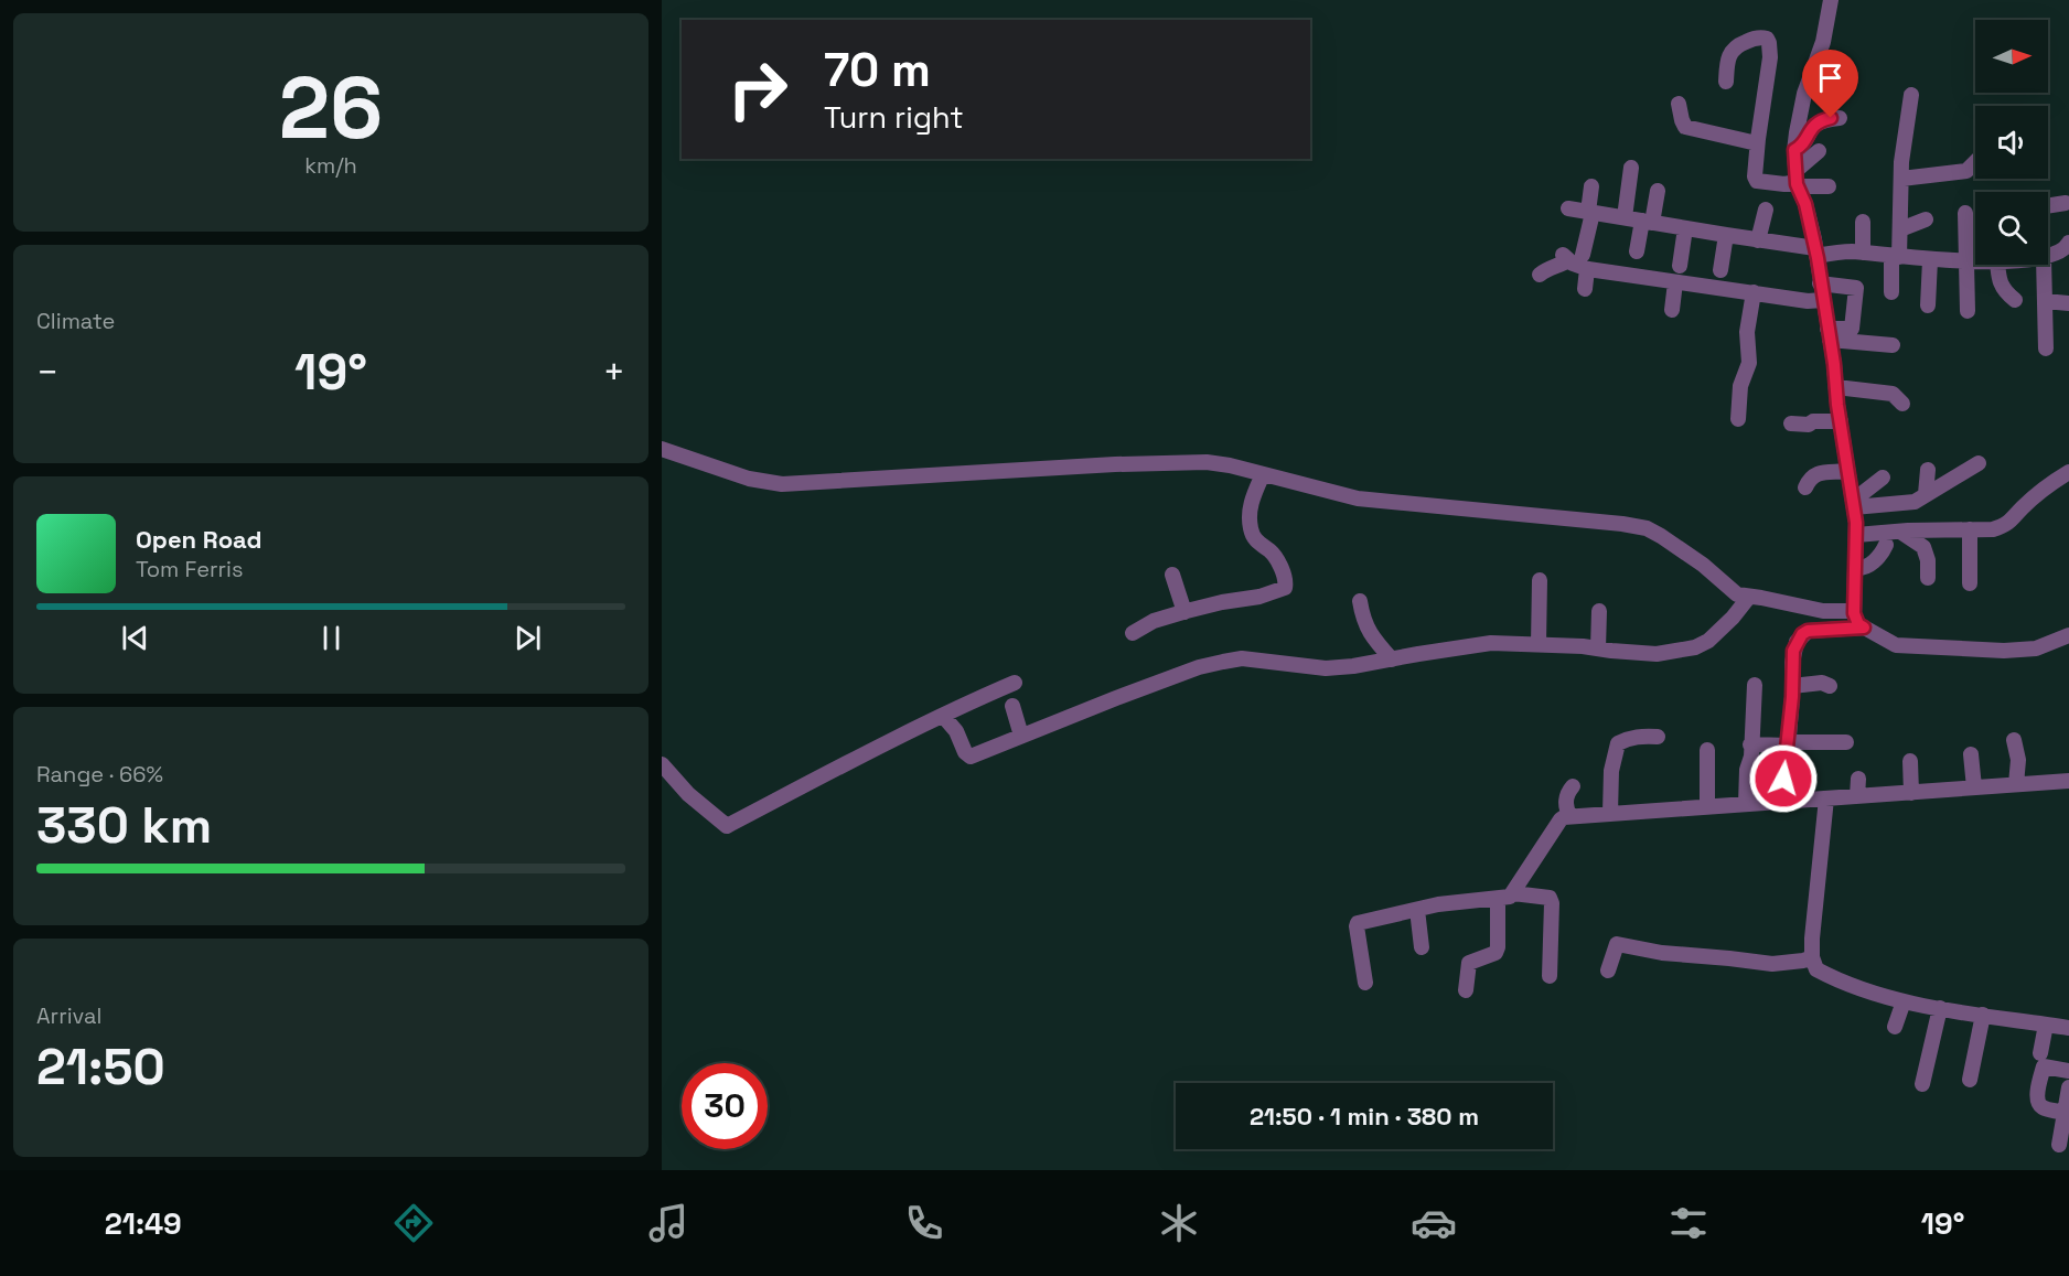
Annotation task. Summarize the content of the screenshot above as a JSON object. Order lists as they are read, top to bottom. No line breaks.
{"north":"right","page":{"tile":[["26","km/h"],"Climate",["Range · 66%","330 km"],["Arrival","21:50"]],"turn":["70 m","Turn right"],"heat":["−","19°","+"],"song":["Open Road","Tom Ferris"],"limit":"30","trip":"21:50 · 1 min · 380 m","tabs":["21:49","19°"]}}
